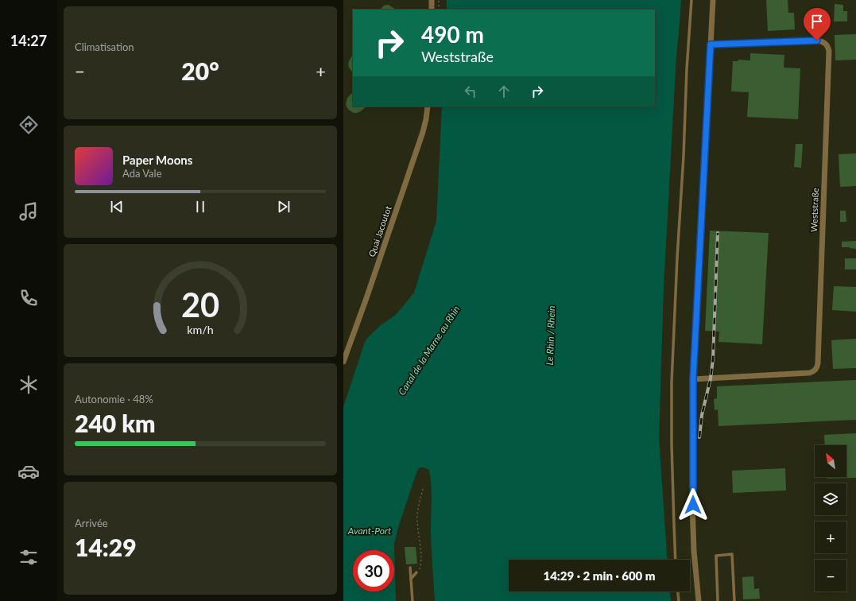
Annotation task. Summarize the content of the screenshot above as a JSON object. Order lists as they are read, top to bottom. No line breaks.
{"streets":{"street":["Weststraße","Quai Jacoutot"]},"water":["Le Rhin / Rhein","Canal de la Marne au Rhin","Avant-Port"],"north":"top left","page":{"tabs":"14:27","tile":["Climatisation",["Autonomie · 48%","240 km"],["Arrivée","14:29"]],"turn":["490 m","Weststraße"],"heat":["−","20°","+"],"song":["Paper Moons","Ada Vale"],"map_buttons":["+","−"],"limit":"30","trip":"14:29 · 2 min · 600 m","gauge":["20","km/h"]}}
